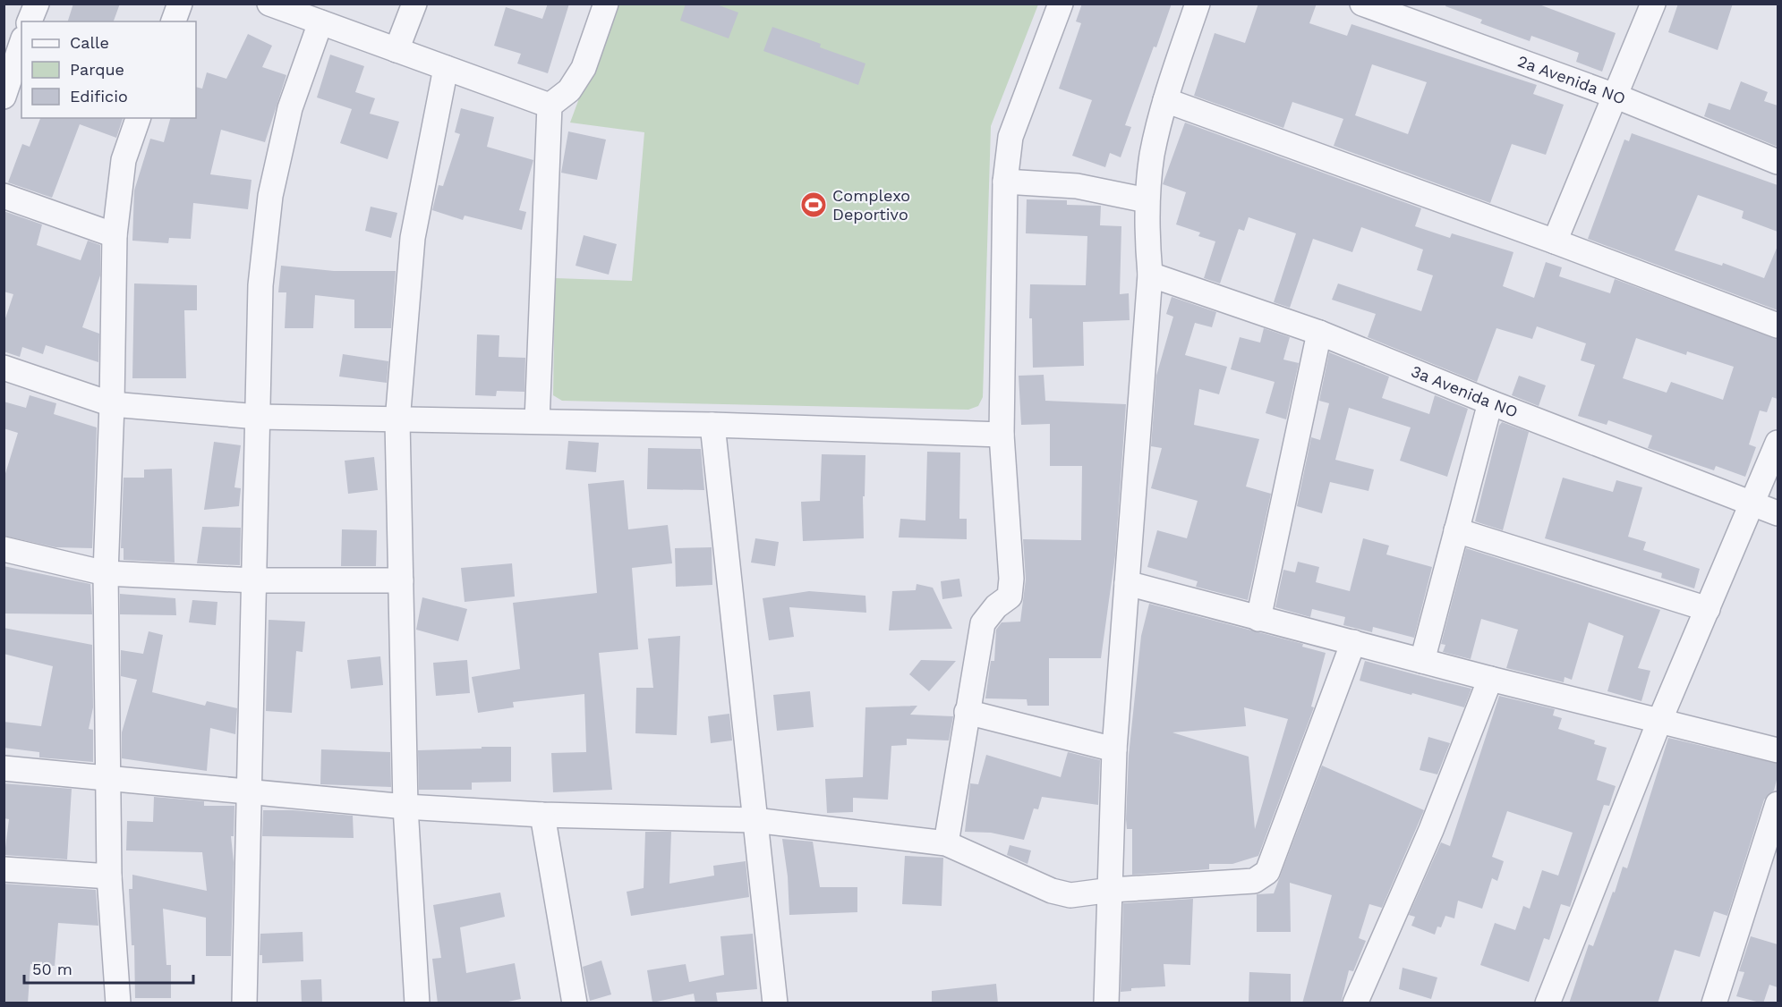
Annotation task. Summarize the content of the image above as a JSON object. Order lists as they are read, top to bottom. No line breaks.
{"streets":{"street":["2a Avenida NO","3a Avenida NO"]},"places":{"sports":["Complexo Deportivo"]},"legend":["Calle","Parque","Edificio"],"scale_bar":"50 m"}
